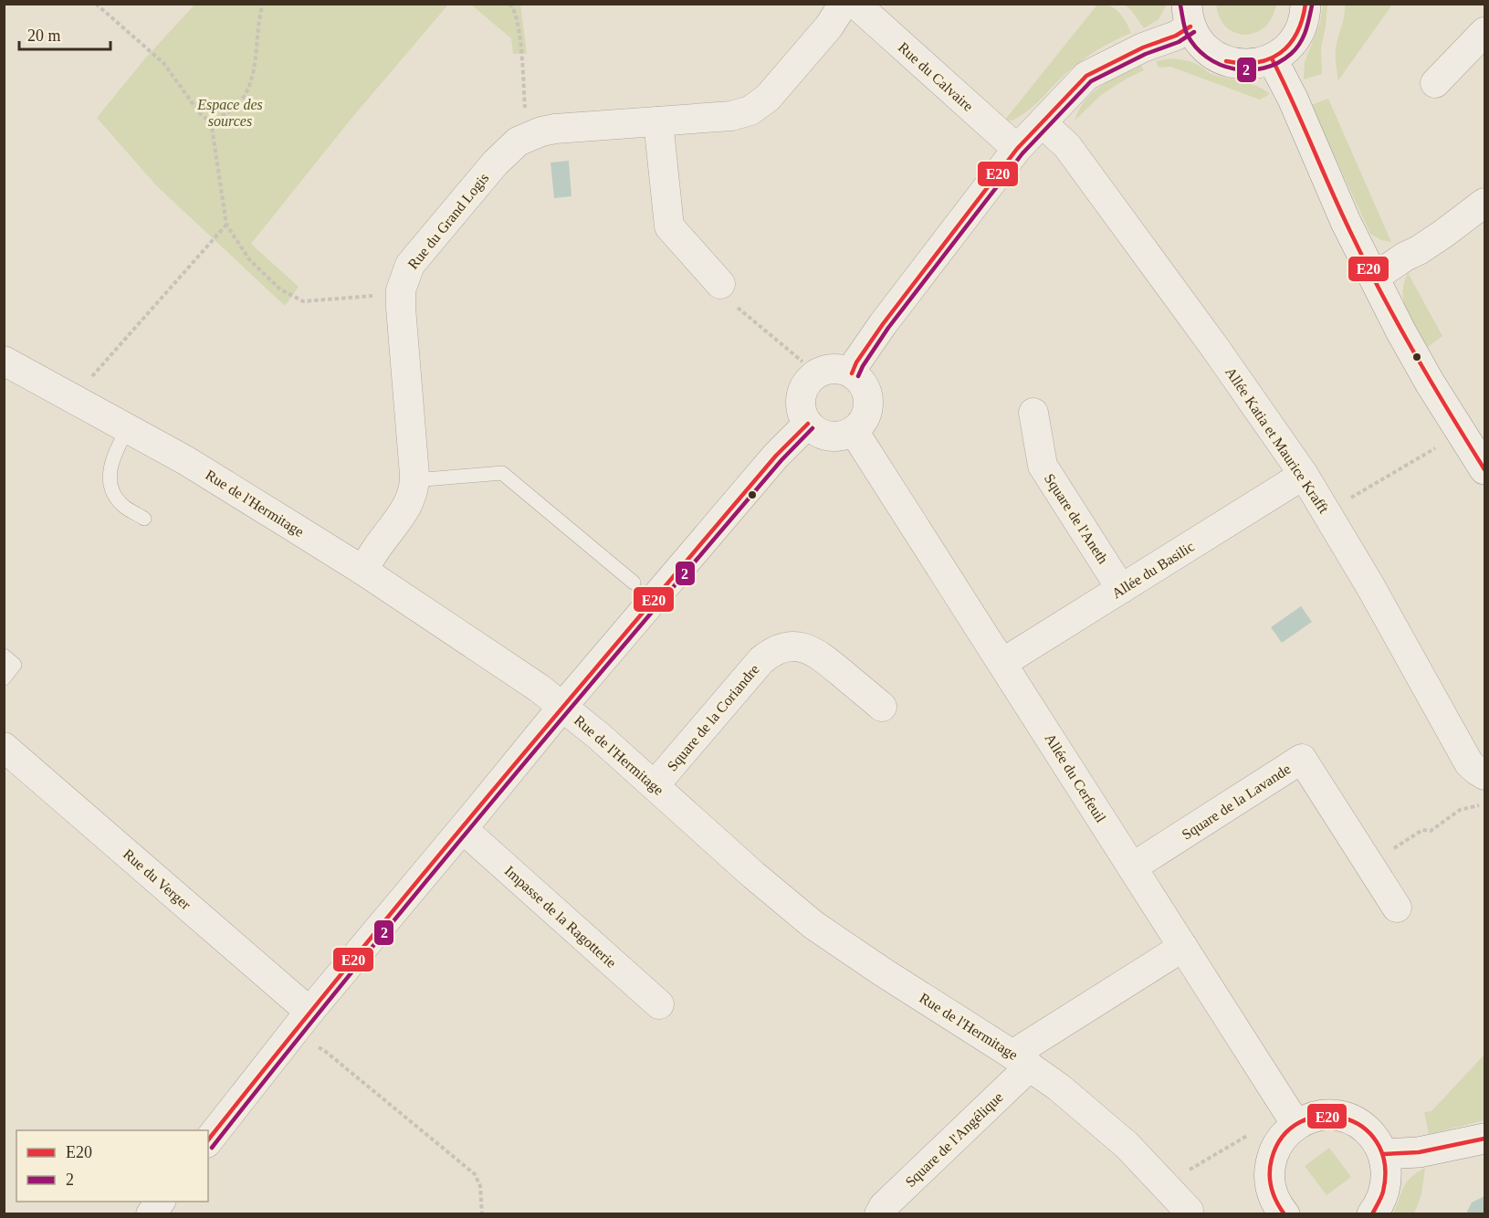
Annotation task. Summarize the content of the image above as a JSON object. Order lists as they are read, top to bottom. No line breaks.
{"streets":{"street":["Rue du Calvaire","Rue du Grand Logis","Allée Katia et Maurice Krafft","Rue de l'Hermitage","Square de l'Aneth","Allée du Basilic","Square de la Coriandre","Allée du Cerfeuil","Square de la Lavande","Rue du Verger","Impasse de la Ragotterie","Square de l'Angélique"]},"crossings":[["Rue du Grand Logis","Rue de l'Hermitage"],["Allée Katia et Maurice Krafft","Allée du Basilic"],["Rue de l'Hermitage","Square de la Coriandre"],["Rue de l'Hermitage","Square de l'Angélique"],["Square de l'Aneth","Allée du Basilic"],["Allée du Basilic","Allée du Cerfeuil"],["Allée du Cerfeuil","Square de la Lavande"],["Allée du Cerfeuil","Square de l'Angélique"]],"parks":["Espace des sources"],"lines":["transit line E20","transit line 2"],"legend":["E20","2"],"scale_bar":"20 m"}
